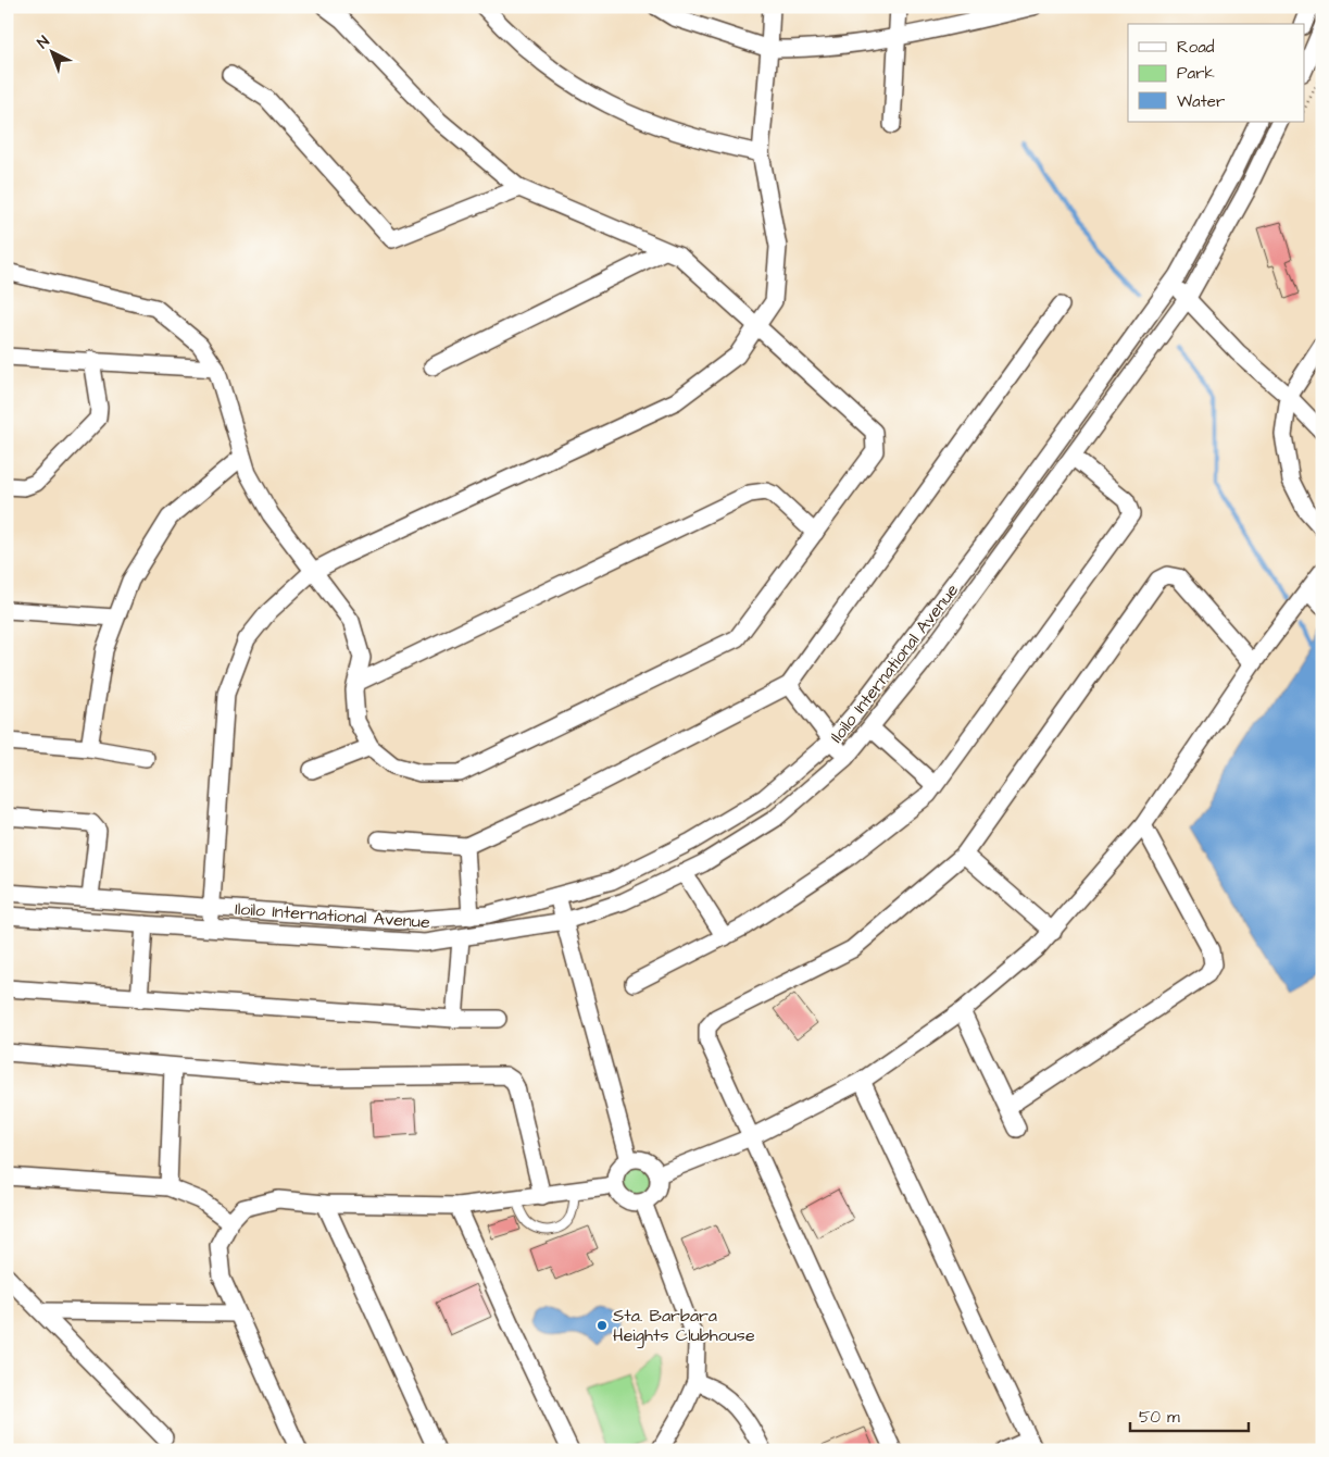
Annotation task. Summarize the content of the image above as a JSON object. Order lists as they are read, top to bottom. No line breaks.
{"streets":{"street":["Iloilo International Avenue"]},"places":["Sta. Barbara Heights Clubhouse"],"legend":["Road","Park","Water"],"scale_bar":"50 m","north":"top left"}
